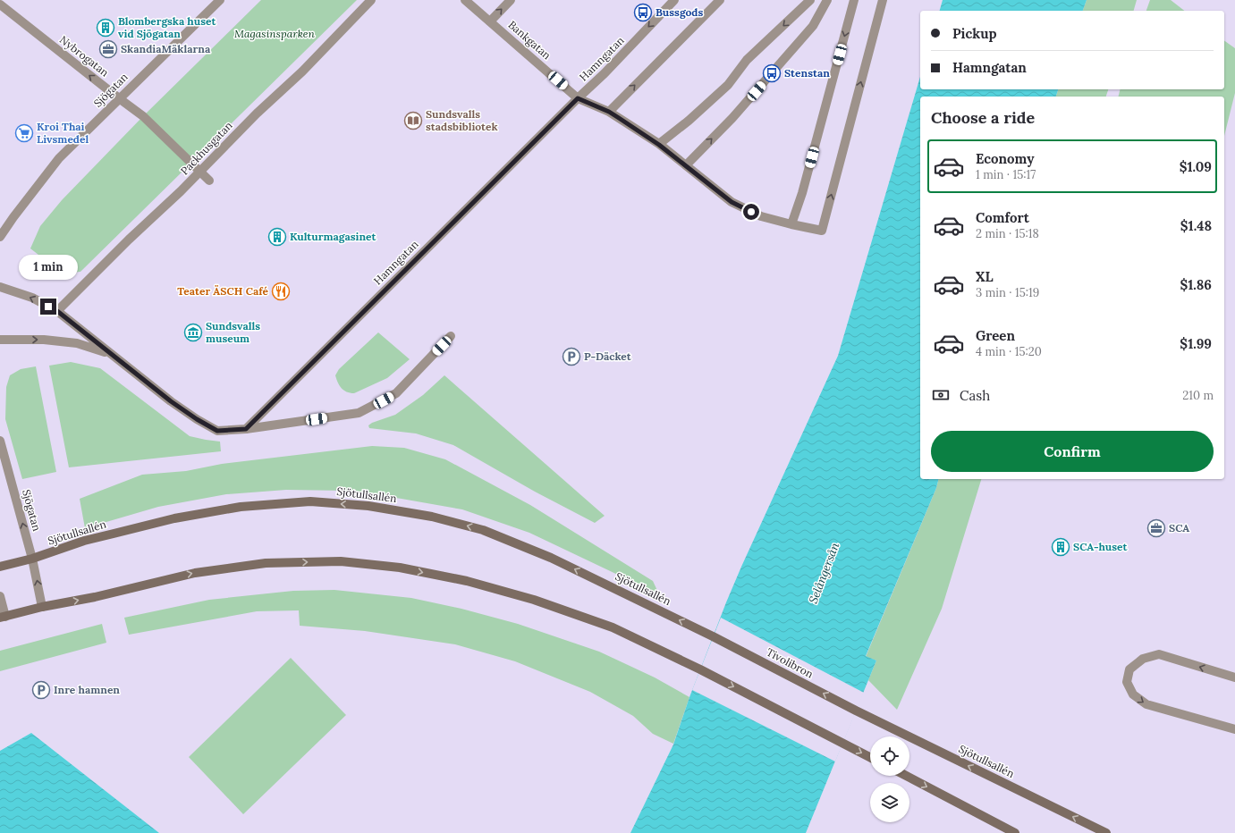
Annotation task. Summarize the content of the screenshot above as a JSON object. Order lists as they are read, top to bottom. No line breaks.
{"streets":{"main road":["Sjötullsallén","Tivolibron"],"street":["Bankgatan","Nybrogatan","Hamngatan","Sjögatan","Packhusgatan"]},"crossings":[["Bankgatan","Hamngatan"],["Nybrogatan","Sjögatan"],["Nybrogatan","Packhusgatan"],["Sjögatan","Sjötullsallén"],["Sjötullsallén","Tivolibron"]],"one_way":["Nybrogatan"],"water":["Selångersån"],"parks":["Magasinsparken"],"places":{"bus stop":["Bussgods","Stenstan"],"building":["Blombergska huset vid Sjögatan","Kulturmagasinet","SCA-huset"],"office":["SkandiaMäklarna","SCA"],"library":["Sundsvalls stadsbibliotek"],"supermarket":["Kroi Thai Livsmedel"],"restaurant":["Teater ÄSCH Café"],"museum":["Sundsvalls museum"],"parking":["P-Däcket","Inre hamnen"]},"page":{"banner":["Pickup","Hamngatan"],"heading":"Choose a ride","list":[{"name":"Economy","note":"1 min · 15:17","value":"$1.09"},{"name":"Comfort","note":"2 min · 15:18","value":"$1.48"},{"name":"XL","note":"3 min · 15:19","value":"$1.86"},{"name":"Green","note":"4 min · 15:20","value":"$1.99"}],"bubble":"1 min","pay":["Cash","210 m"],"buttons":"Confirm"}}
